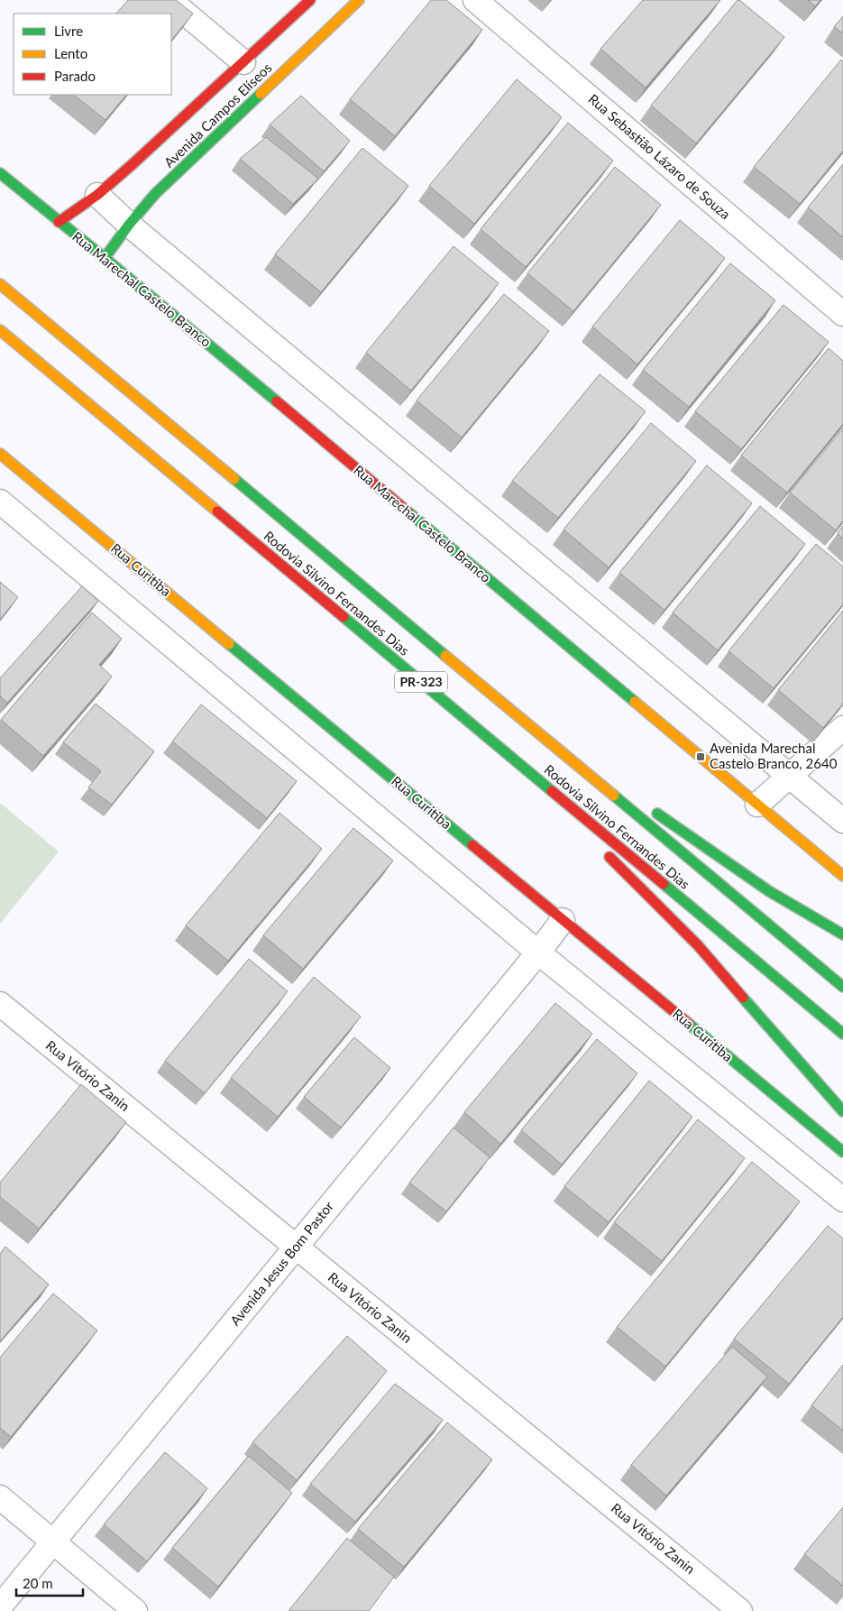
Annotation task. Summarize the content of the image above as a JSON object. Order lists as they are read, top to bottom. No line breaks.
{"streets":{"main road":["Avenida Campos Elíseos","Rua Marechal Castelo Branco","Rua Curitiba","Rodovia Silvino Fernandes Dias","PR-323"],"street":["Rua Sebastião Lázaro de Souza","Rua Vitório Zanin","Avenida Jesus Bom Pastor"]},"crossings":[["Avenida Campos Elíseos","Rua Marechal Castelo Branco"],["Rua Curitiba","Avenida Jesus Bom Pastor"],["Rua Vitório Zanin","Avenida Jesus Bom Pastor"]],"places":{"transit":["Avenida Marechal Castelo Branco, 2640"]},"legend":["Livre","Lento","Parado"],"scale_bar":"20 m"}
